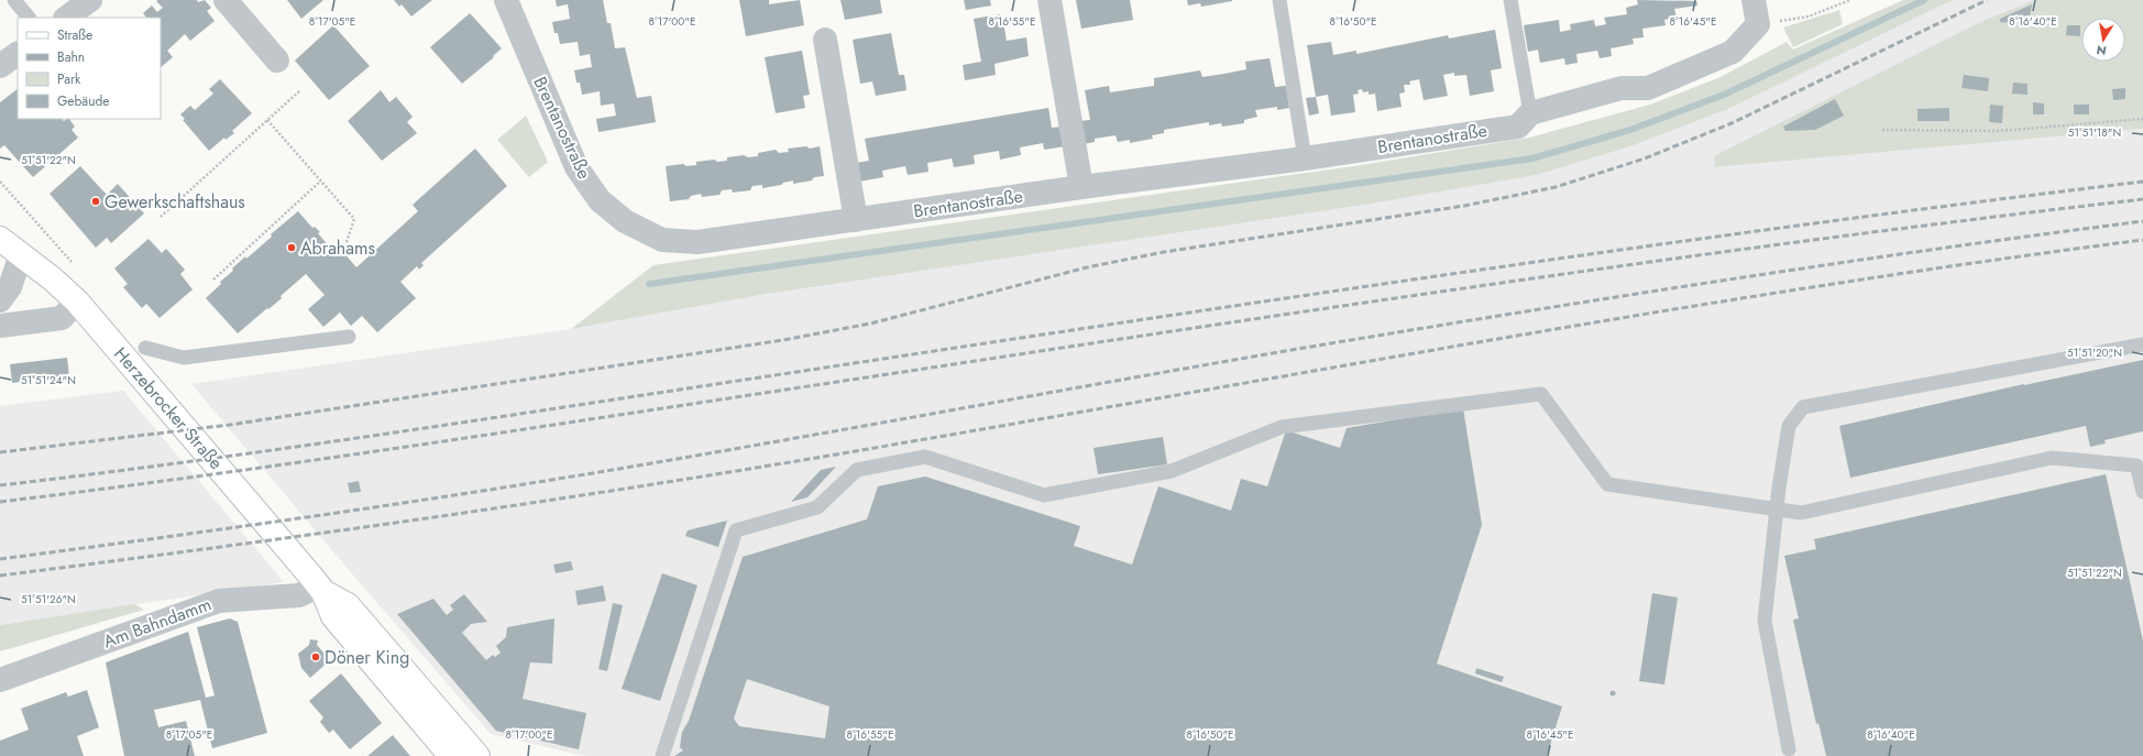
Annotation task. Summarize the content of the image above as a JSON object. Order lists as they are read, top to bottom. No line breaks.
{"streets":{"main road":["Herzebrocker Straße"],"street":["Brentanostraße","Am Bahndamm"]},"crossings":[["Herzebrocker Straße","Am Bahndamm"]],"places":["Gewerkschaftshaus","Abrahams","Döner King"],"legend":["Straße","Bahn","Park","Gebäude"],"north":"bottom","coordinates":["8°17'05\"E","8°17'00\"E","8°16'55\"E","8°16'50\"E","8°16'45\"E","8°16'40\"E","51°51'18\"N","51°51'22\"N","51°51'20\"N","51°51'24\"N","51°51'26\"N"]}
